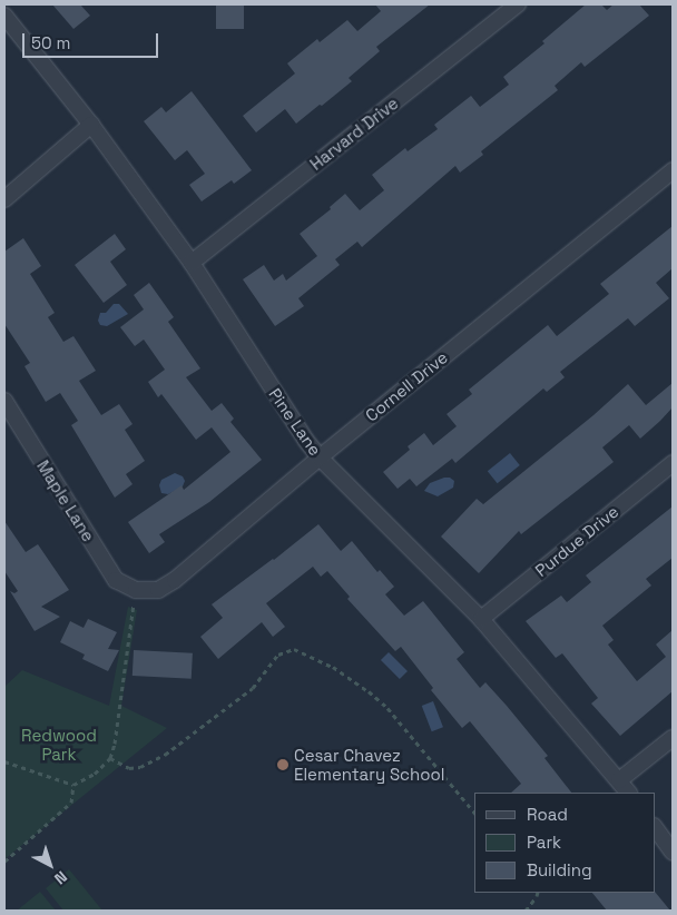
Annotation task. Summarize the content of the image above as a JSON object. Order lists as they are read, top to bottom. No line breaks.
{"streets":{"street":["Harvard Drive","Cornell Drive","Pine Lane","Maple Lane","Purdue Drive"]},"crossings":[["Harvard Drive","Pine Lane"],["Cornell Drive","Pine Lane"],["Cornell Drive","Maple Lane"],["Pine Lane","Purdue Drive"]],"parks":["Redwood Park"],"places":["Cesar Chavez Elementary School"],"legend":["Road","Park","Building"],"scale_bar":"50 m","north":"bottom right"}
